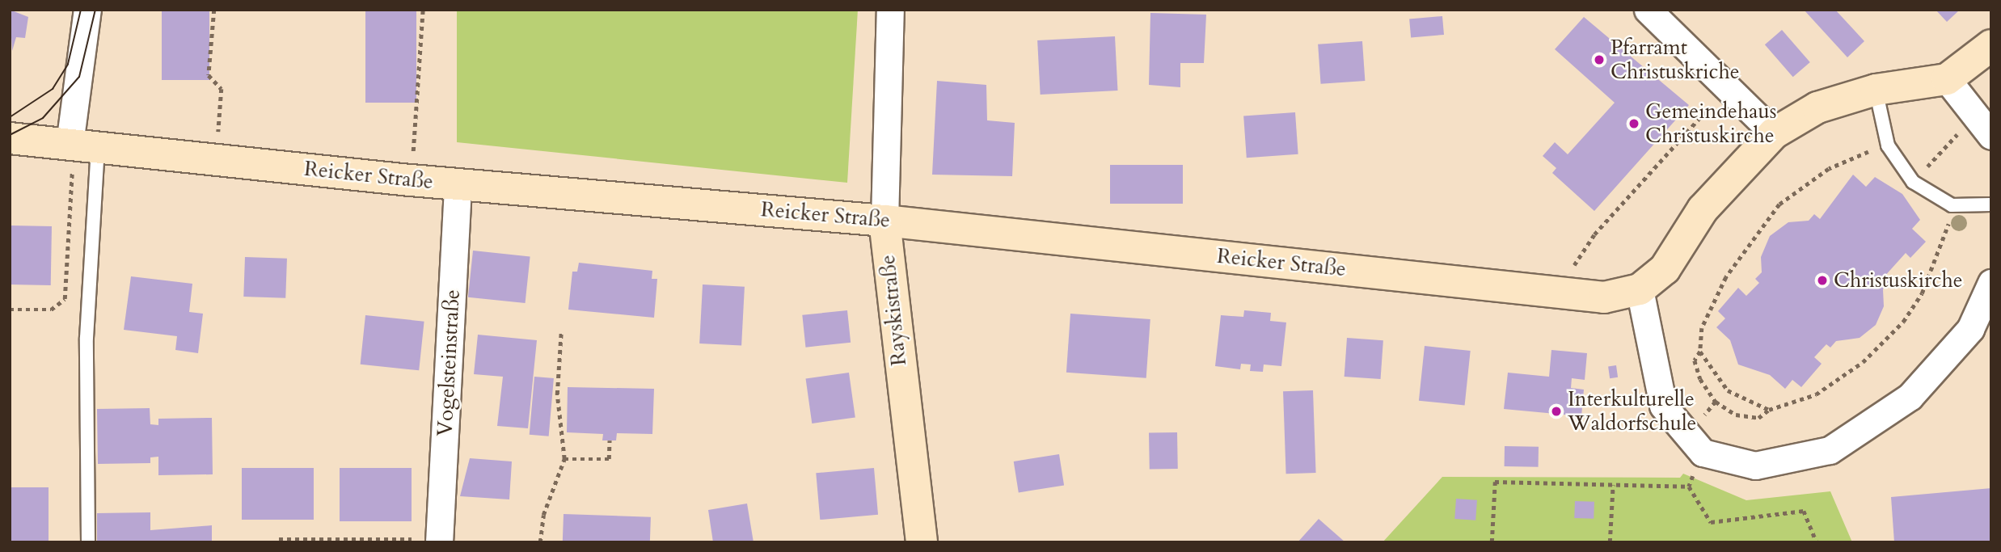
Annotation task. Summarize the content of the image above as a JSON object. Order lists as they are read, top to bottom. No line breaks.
{"streets":{"street":["Reicker Straße","Rayskistraße","Vogelsteinstraße"]},"crossings":[["Reicker Straße","Rayskistraße"],["Reicker Straße","Vogelsteinstraße"]],"places":["Pfarramt Christuskriche","Gemeindehaus Christuskirche","Christuskirche","Interkulturelle Waldorfschule"]}
